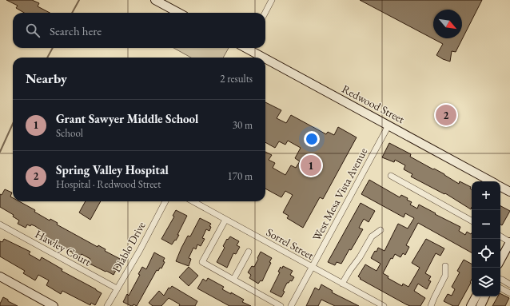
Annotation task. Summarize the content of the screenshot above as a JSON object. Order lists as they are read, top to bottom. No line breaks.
{"streets":{"street":["Redwood Street","West Mesa Vista Avenue","Sorrel Street","Diablo Drive","Hawley Court"]},"crossings":[["Redwood Street","West Mesa Vista Avenue"],["West Mesa Vista Avenue","Sorrel Street"],["Diablo Drive","Hawley Court"]],"north":"bottom right","page":{"search":"Search here","heading":["Nearby","2 results"],"list":[{"mark":"1","name":"Grant Sawyer Middle School","note":"School","value":"30 m"},{"mark":"2","name":"Spring Valley Hospital","note":"Hospital · Redwood Street","value":"170 m"}],"pins":["2","1"],"map_buttons":["+","−"]}}
